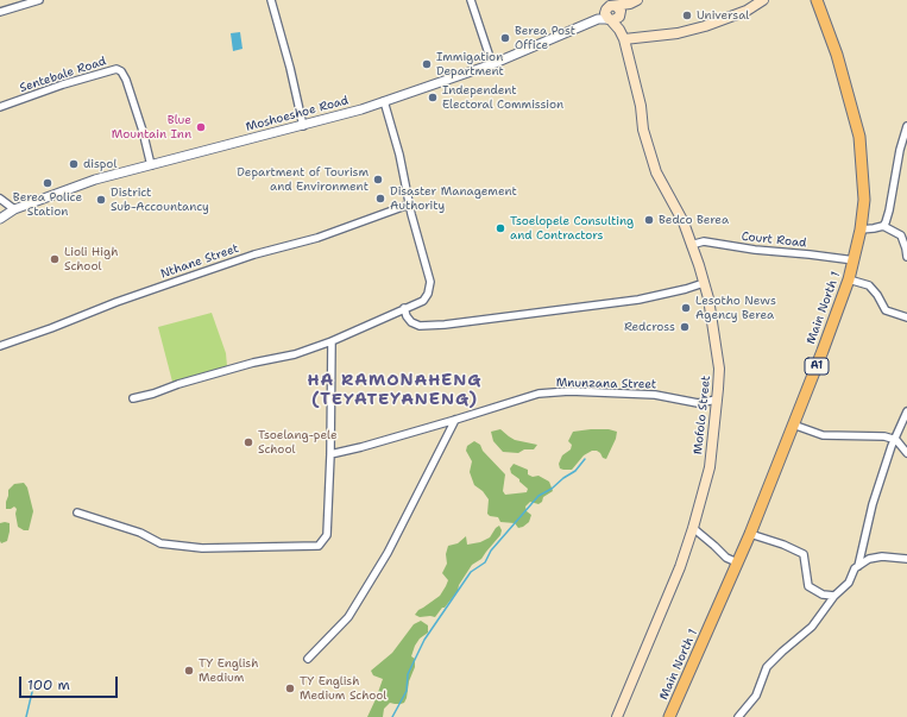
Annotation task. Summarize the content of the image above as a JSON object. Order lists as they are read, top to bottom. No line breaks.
{"streets":{"main road":["Moshoeshoe Road","Main North 1","A1","Mofolo Street"],"street":["Sentebale Road","Court Road","Nthane Street","Mnunzana Street"]},"crossings":[["Sentebale Road","Moshoeshoe Road"],["Moshoeshoe Road","Mofolo Street"],["Court Road","Main North 1"],["Court Road","Mofolo Street"],["Mnunzana Street","Mofolo Street"]],"districts":["HA RAMONAHENG (TEYATEYANENG)"],"places":["Universal","Berea Post Office","Immigation Department","Independent Electoral Commission","Blue Mountain Inn","dispol","Department of Tourism and Environment","Berea Police Station","Disaster Management Authority","District Sub-Accountancy","Bedco Berea","Tsoelopele Consulting and Contractors","Lioli High School","Lesotho News Agency Berea","Redcross","Tsoelang-pele School","TY English Medium","TY English Medium School"],"scale_bar":"100 m"}
